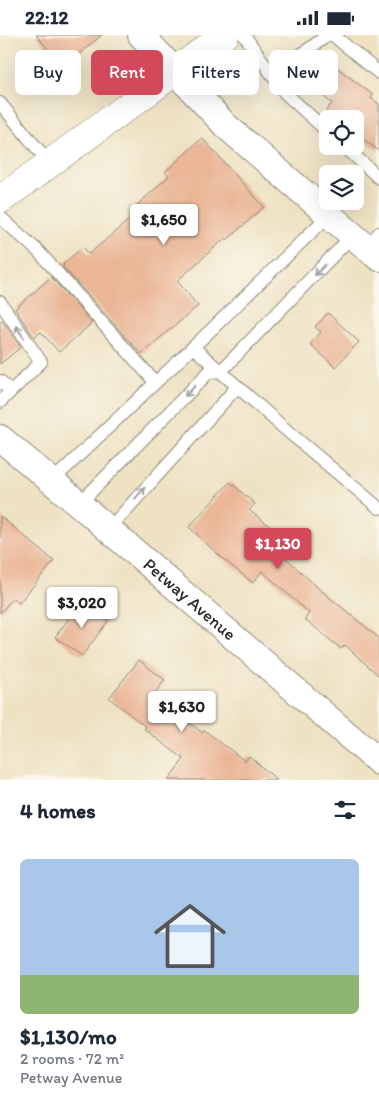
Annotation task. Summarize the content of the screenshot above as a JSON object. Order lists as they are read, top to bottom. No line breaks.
{"streets":{"street":["Petway Avenue"]},"page":{"status":"22:12","chip":["Buy","Rent","Filters","New"],"price":["$1,650","$1,130","$3,020","$1,630"],"heading":"4 homes","list":[{"name":"$1,130/mo","note":"2 rooms · 72 m² · Petway Avenue"}]}}
